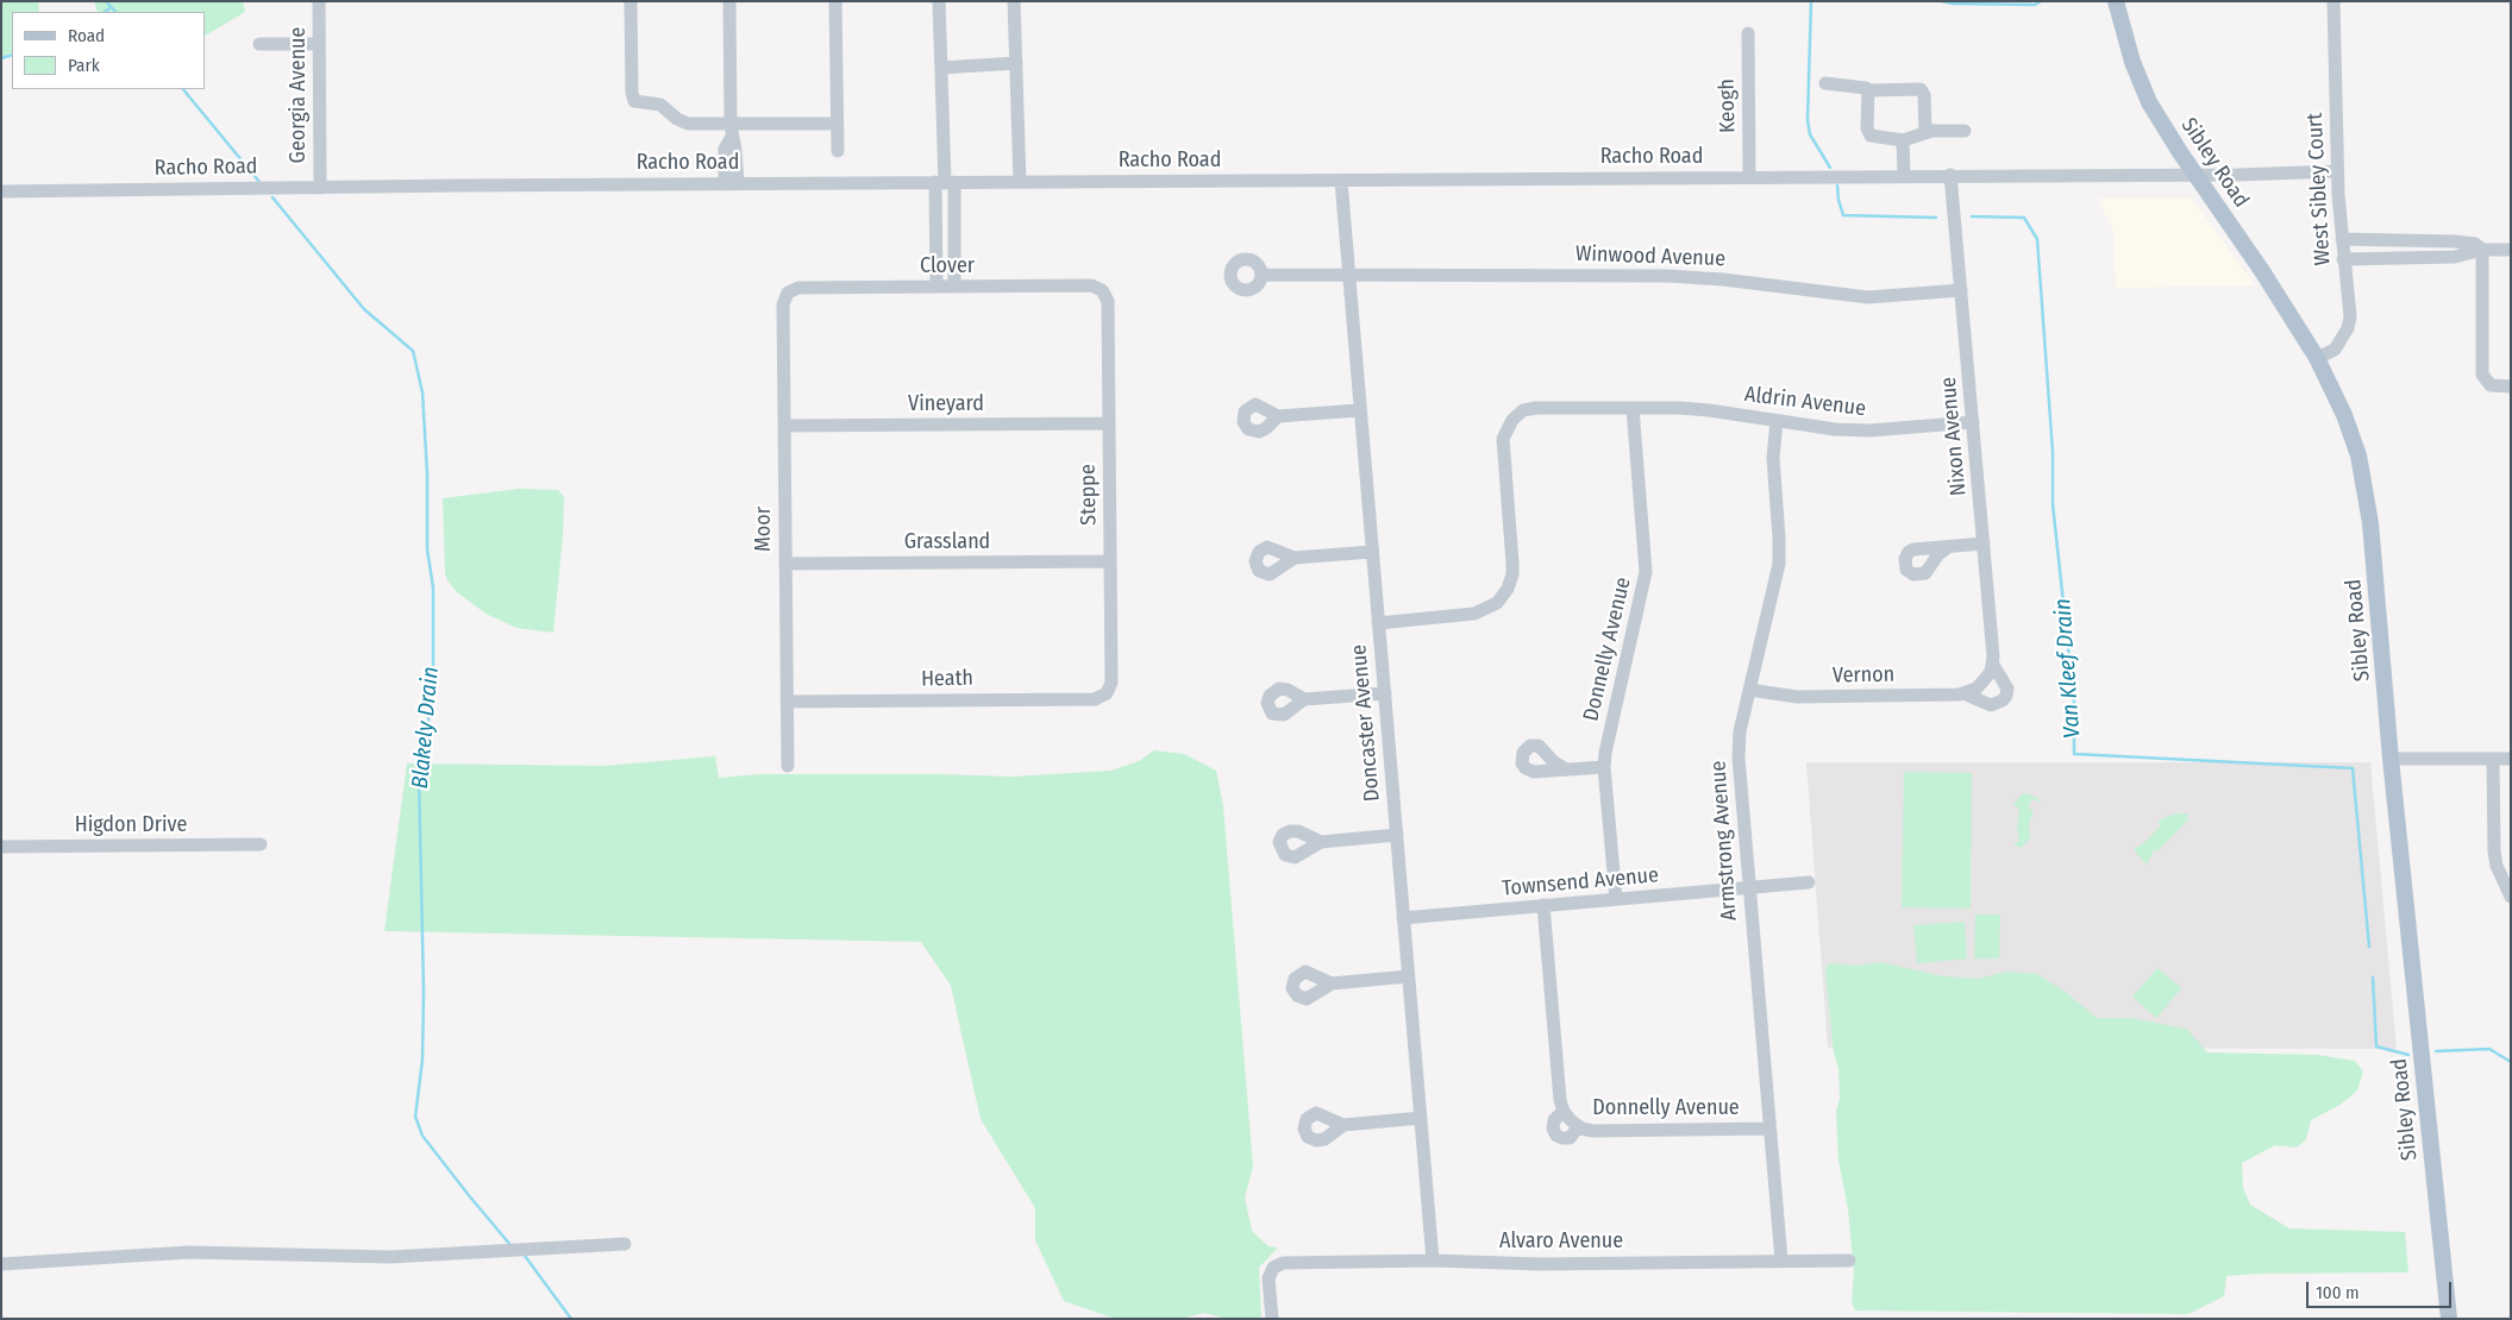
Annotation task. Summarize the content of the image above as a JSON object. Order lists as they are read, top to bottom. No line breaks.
{"streets":{"main road":["Sibley Road"],"street":["Georgia Avenue","Keogh","Racho Road","West Sibley Court","Winwood Avenue","Clover","Aldrin Avenue","Vineyard","Nixon Avenue","Steppe","Moor","Grassland","Donnelly Avenue","Vernon","Heath","Doncaster Avenue","Higdon Drive","Armstrong Avenue","Townsend Avenue","Alvaro Avenue"]},"crossings":[["Georgia Avenue","Racho Road"],["Keogh","Racho Road"],["Racho Road","Sibley Road"],["Racho Road","West Sibley Court"],["Racho Road","Nixon Avenue"],["Racho Road","Doncaster Avenue"],["Sibley Road","West Sibley Court"],["Winwood Avenue","Nixon Avenue"],["Winwood Avenue","Doncaster Avenue"],["Clover","Steppe"],["Clover","Moor"],["Aldrin Avenue","Nixon Avenue"],["Aldrin Avenue","Donnelly Avenue"],["Aldrin Avenue","Doncaster Avenue"],["Aldrin Avenue","Armstrong Avenue"],["Vineyard","Steppe"],["Vineyard","Moor"],["Nixon Avenue","Vernon"],["Steppe","Grassland"],["Steppe","Heath"],["Moor","Grassland"],["Moor","Heath"],["Donnelly Avenue","Armstrong Avenue"],["Donnelly Avenue","Townsend Avenue"],["Vernon","Armstrong Avenue"],["Doncaster Avenue","Townsend Avenue"],["Doncaster Avenue","Alvaro Avenue"],["Armstrong Avenue","Townsend Avenue"],["Armstrong Avenue","Alvaro Avenue"]],"water":["Van Kleef Drain","Blakely Drain"],"legend":["Road","Park"],"scale_bar":"100 m"}
